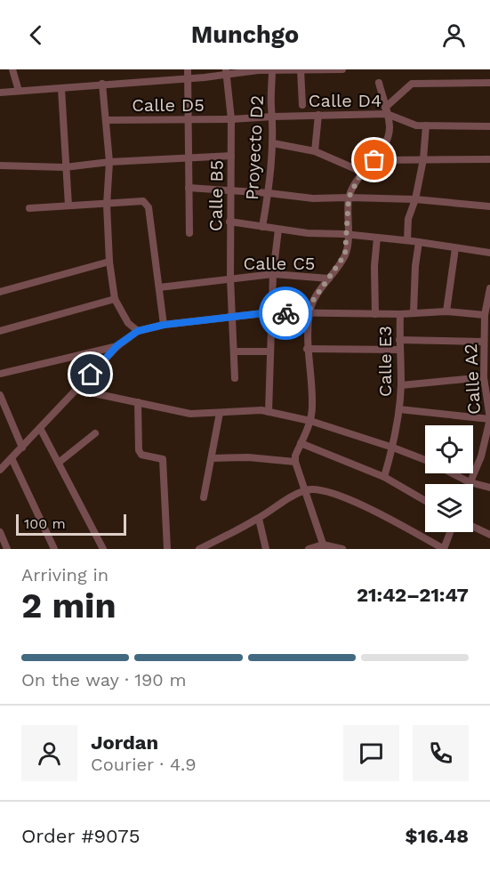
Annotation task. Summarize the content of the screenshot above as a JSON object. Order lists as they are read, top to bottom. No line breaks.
{"streets":{"street":["Calle D4","Calle D5","Proyecto D2","Calle B5","Calle C5","Calle E3","Calle A2"]},"crossings":[["Calle D4","Calle D5"],["Calle D4","Proyecto D2"],["Calle D4","Calle B5"],["Calle D5","Calle B5"],["Calle B5","Calle C5"]],"scale_bar":"100 m","page":{"header":"Munchgo","scale":"100 m","heading":["2 min","Arriving in","21:42–21:47"],"panel":["Jordan","Courier · 4.9","Order #9075","$16.48"],"bar":"On the way · 190 m"}}
